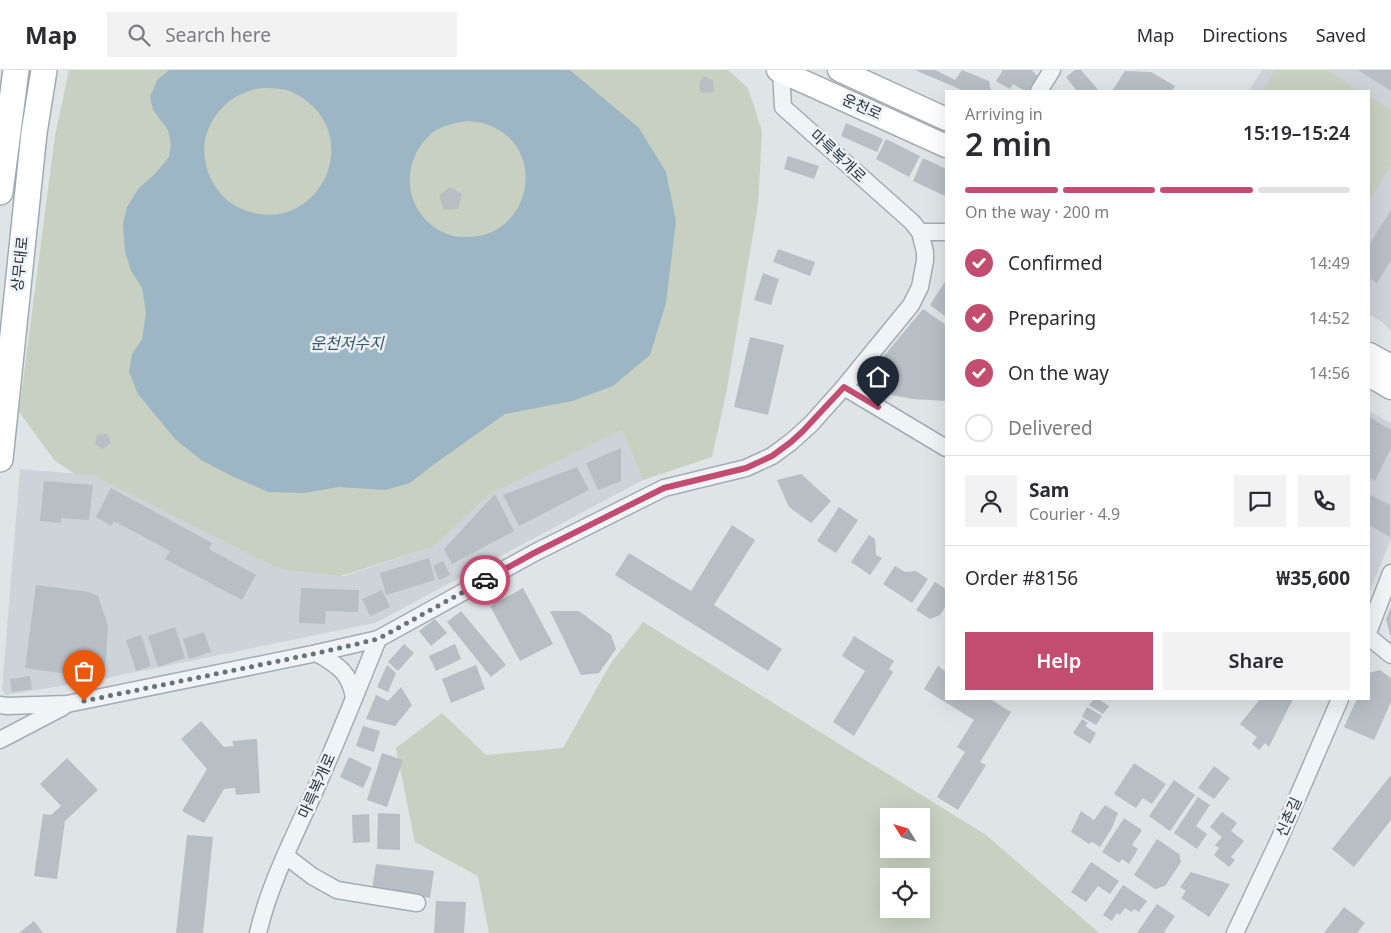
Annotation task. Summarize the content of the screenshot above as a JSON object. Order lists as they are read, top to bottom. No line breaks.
{"streets":{"main road":["상무대로"],"street":["운천로","마륵복개로","신촌길"]},"crossings":[["운천로","마륵복개로"]],"water":["운천저수지"],"north":"top left","page":{"header":"Map","search":"Search here","nav":["Map","Directions","Saved"],"heading":["2 min","Arriving in","15:19–15:24"],"panel":["Sam","Courier · 4.9","Order #8156","₩35,600"],"bar":"On the way · 200 m","list":[["Confirmed","14:49"],["Preparing","14:52"],["On the way","14:56"],"Delivered"],"buttons":["Help","Share"]}}
